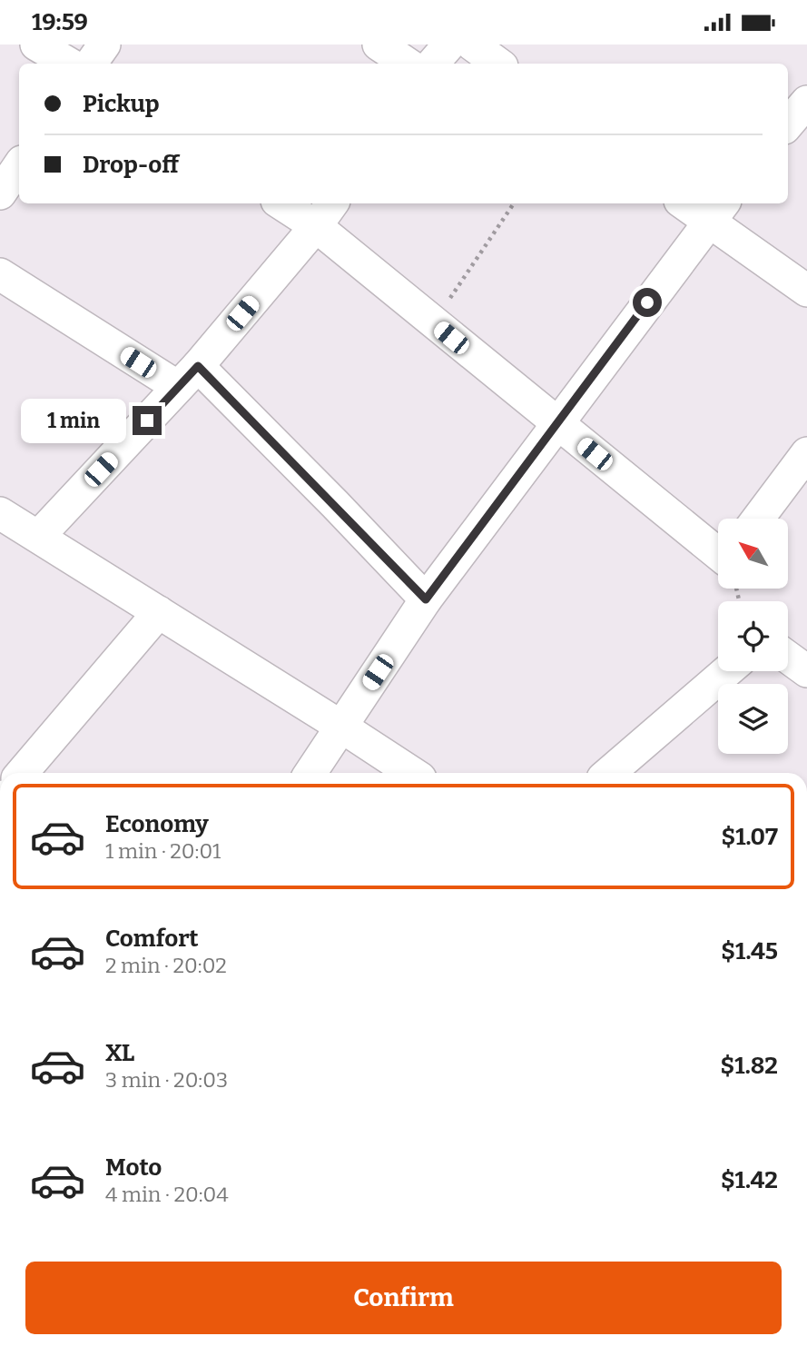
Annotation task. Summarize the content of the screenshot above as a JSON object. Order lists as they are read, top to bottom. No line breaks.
{"north":"top left","page":{"status":"19:59","banner":["Pickup","Drop-off"],"bubble":"1 min","list":[{"name":"Economy","note":"1 min · 20:01","value":"$1.07"},{"name":"Comfort","note":"2 min · 20:02","value":"$1.45"},{"name":"XL","note":"3 min · 20:03","value":"$1.82"},{"name":"Moto","note":"4 min · 20:04","value":"$1.42"}],"buttons":"Confirm"}}
